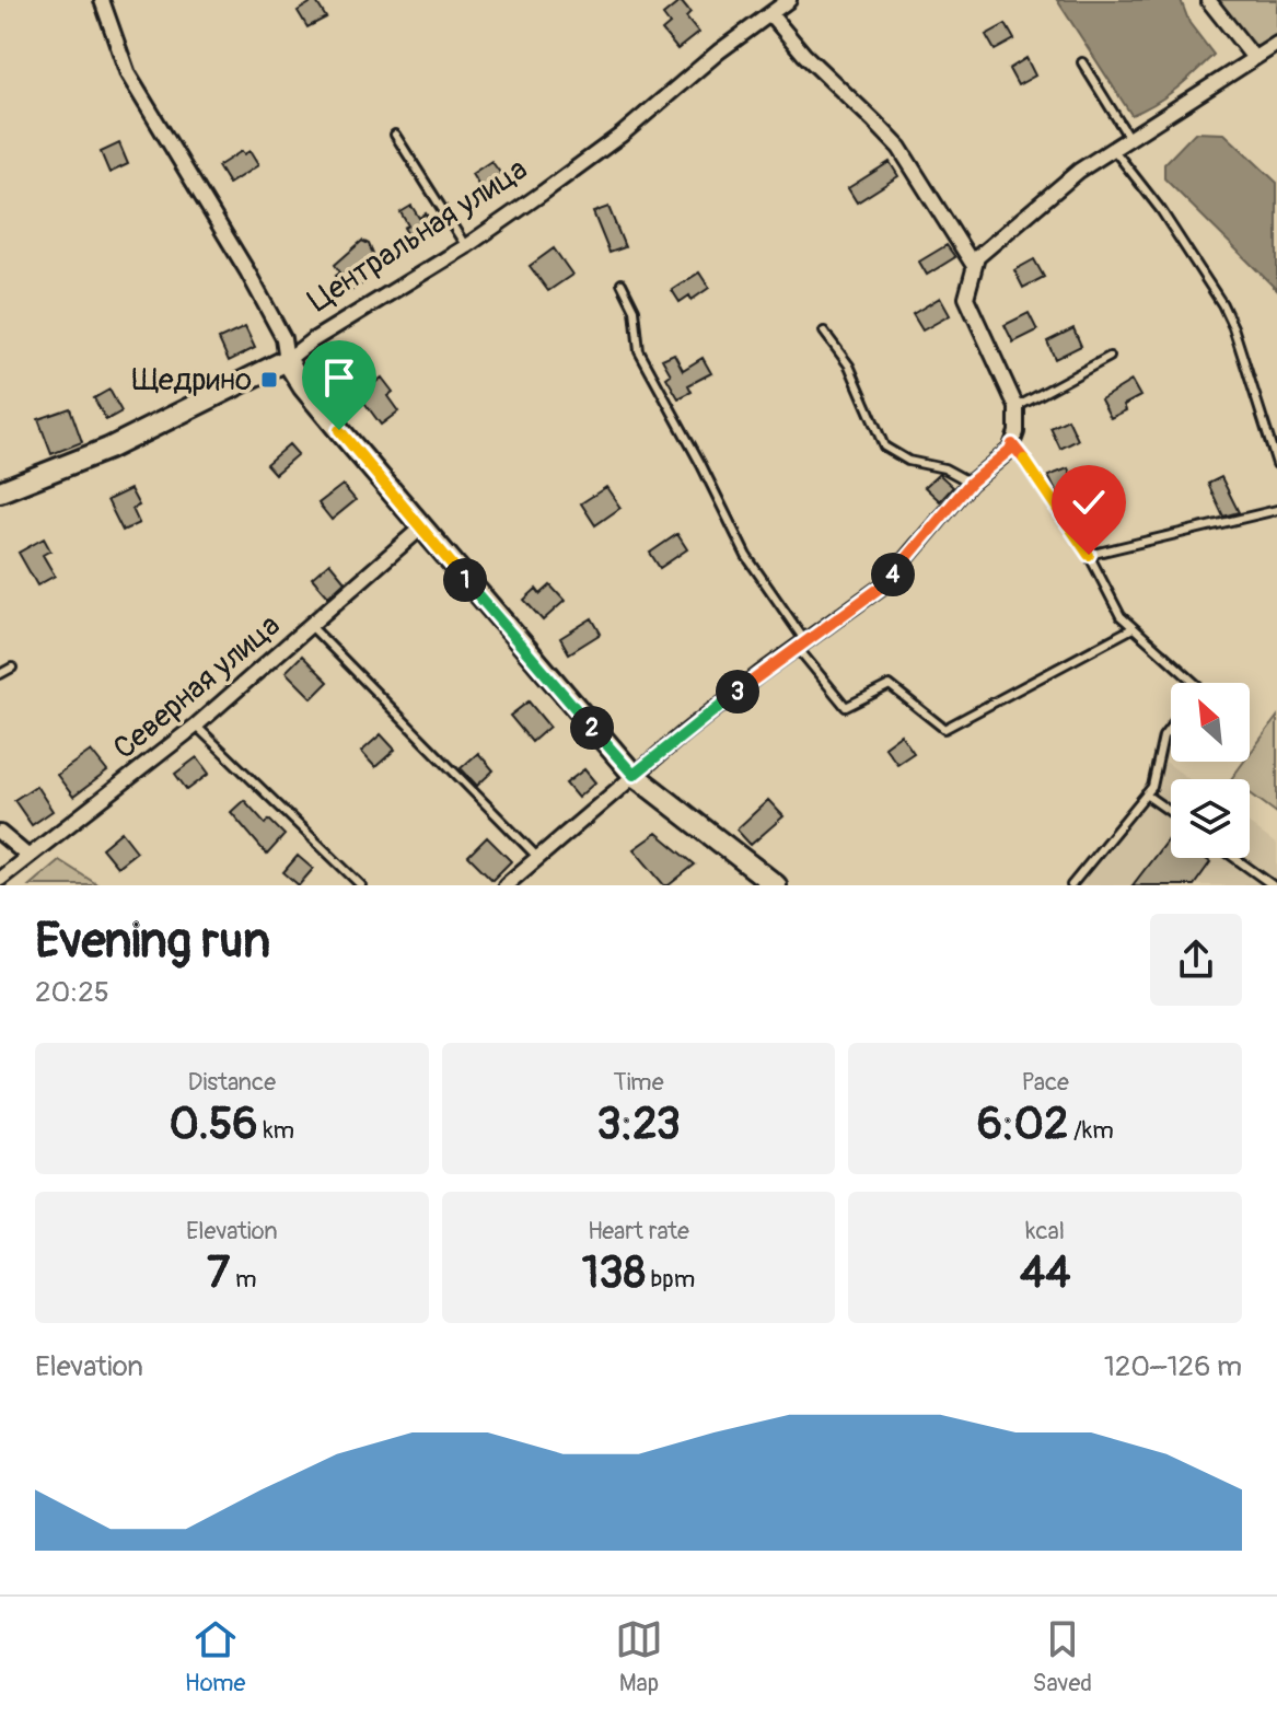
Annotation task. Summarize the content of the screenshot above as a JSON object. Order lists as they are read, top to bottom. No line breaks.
{"streets":{"street":["Центральная улица","Северная улица"]},"places":{"transit":["Щедрино"]},"north":"top left","page":{"pins":["4","1","3","2"],"heading":["Evening run","20:25"],"stats":[["Distance","0.56 km"],["Time","3:23"],["Pace","6:02 /km"],["Elevation","7 m"],["Heart rate","138 bpm"],["kcal","44"]],"chart":["Elevation","120–126 m"],"tabs":["Home","Map","Saved"]}}
